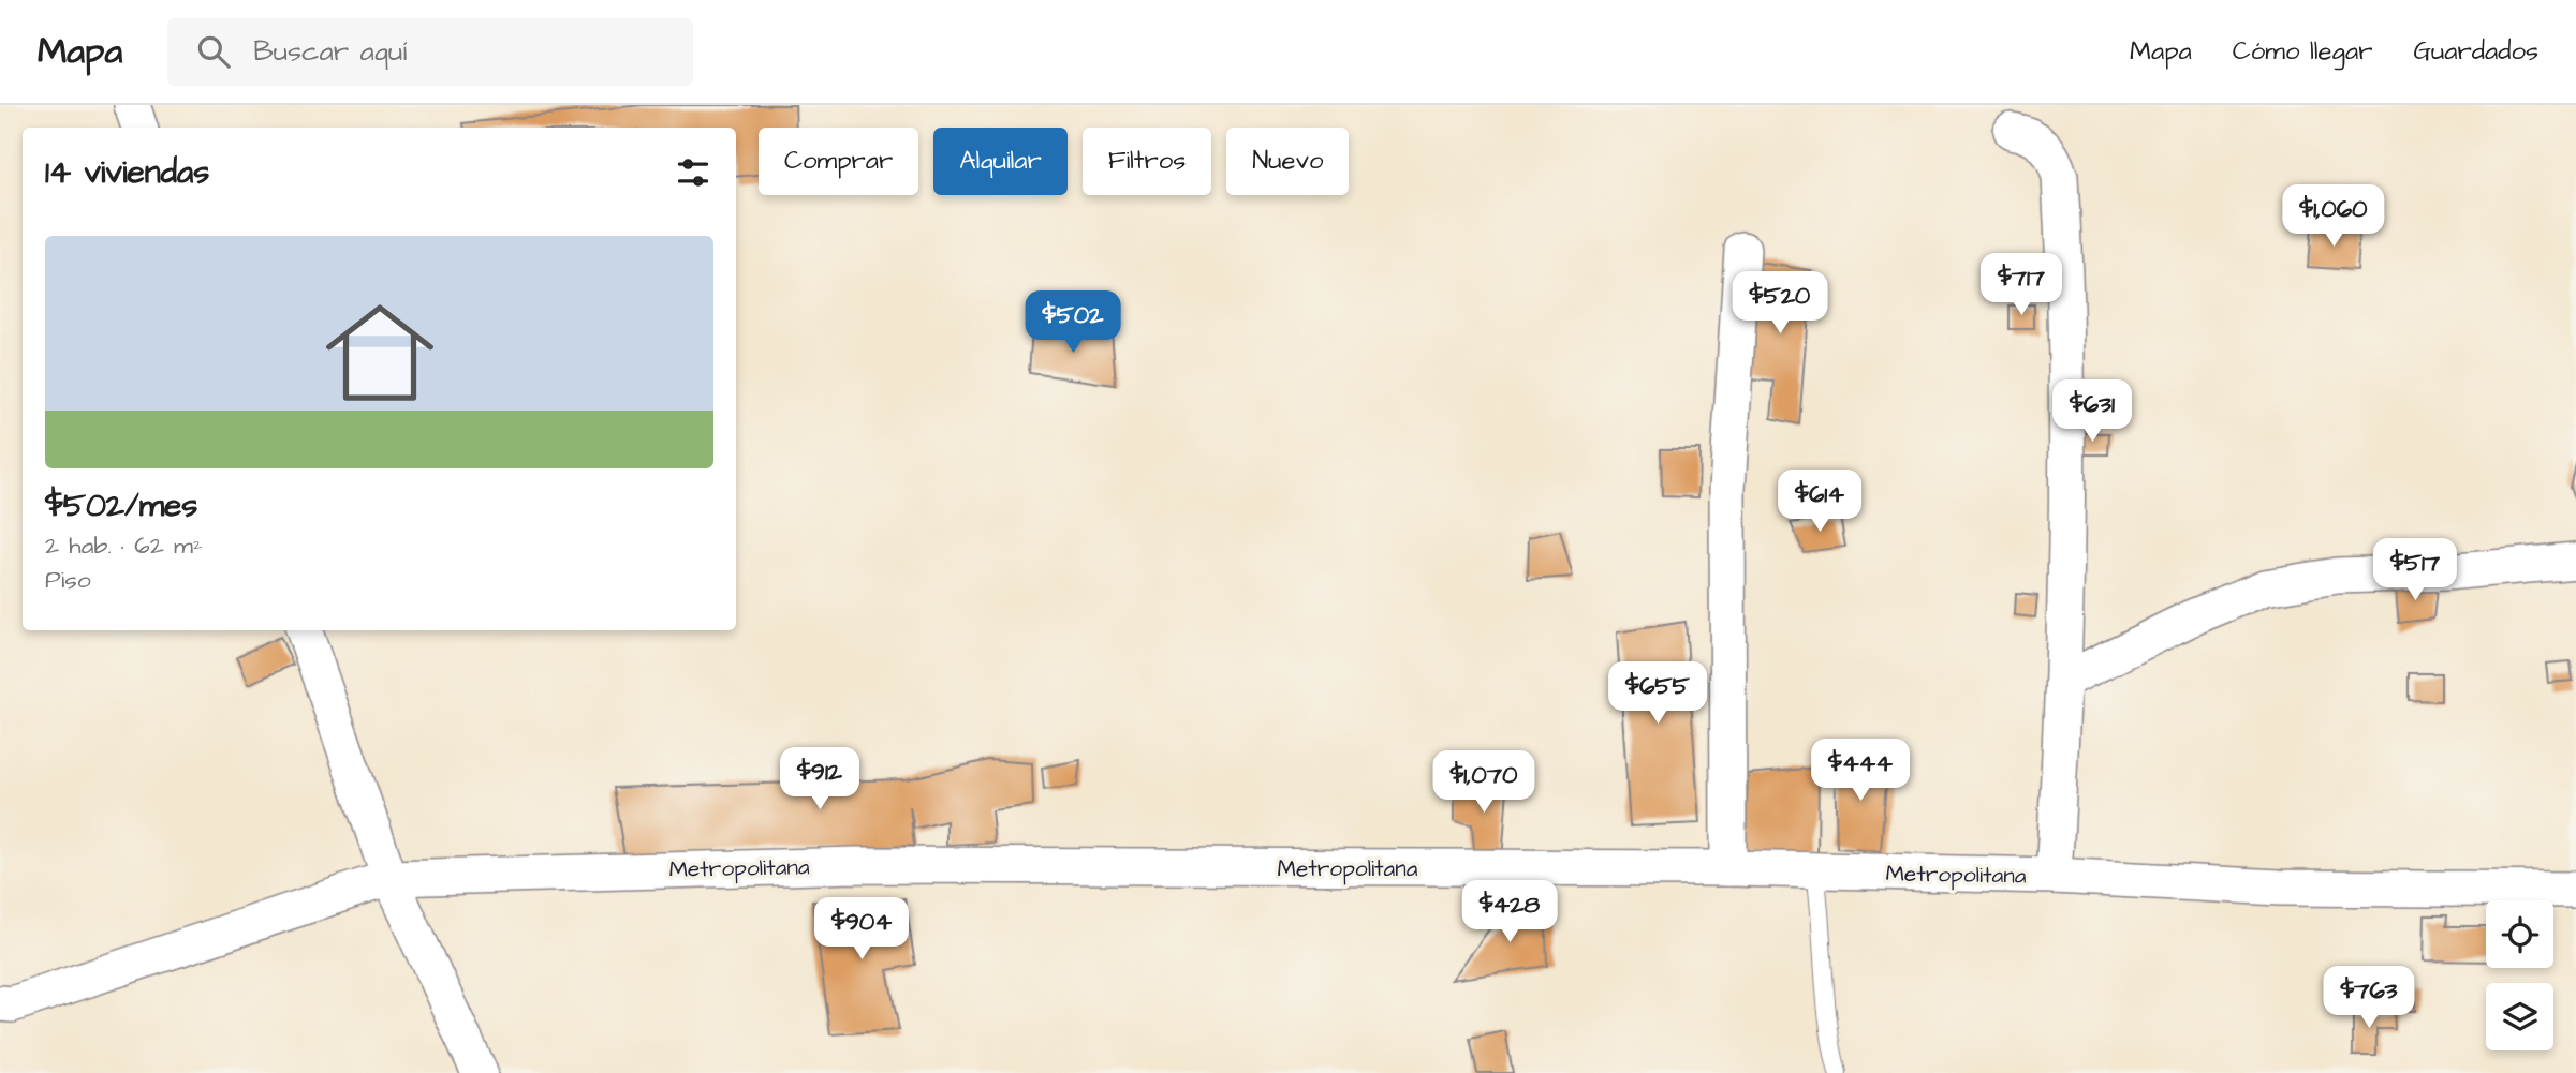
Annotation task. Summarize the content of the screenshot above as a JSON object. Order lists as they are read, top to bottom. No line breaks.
{"streets":{"street":["Metropolitana"]},"page":{"header":"Mapa","search":"Buscar aquí","nav":["Mapa","Cómo llegar","Guardados"],"chip":["Comprar","Alquilar","Filtros","Nuevo"],"heading":"14 viviendas","price":["$1,060","$717","$520","$502","$631","$614","$517","$655","$444","$912","$1,070","$428","$904","$763"],"list":[{"name":"$502/mes","note":"2 hab. · 62 m² · Piso"}]}}
